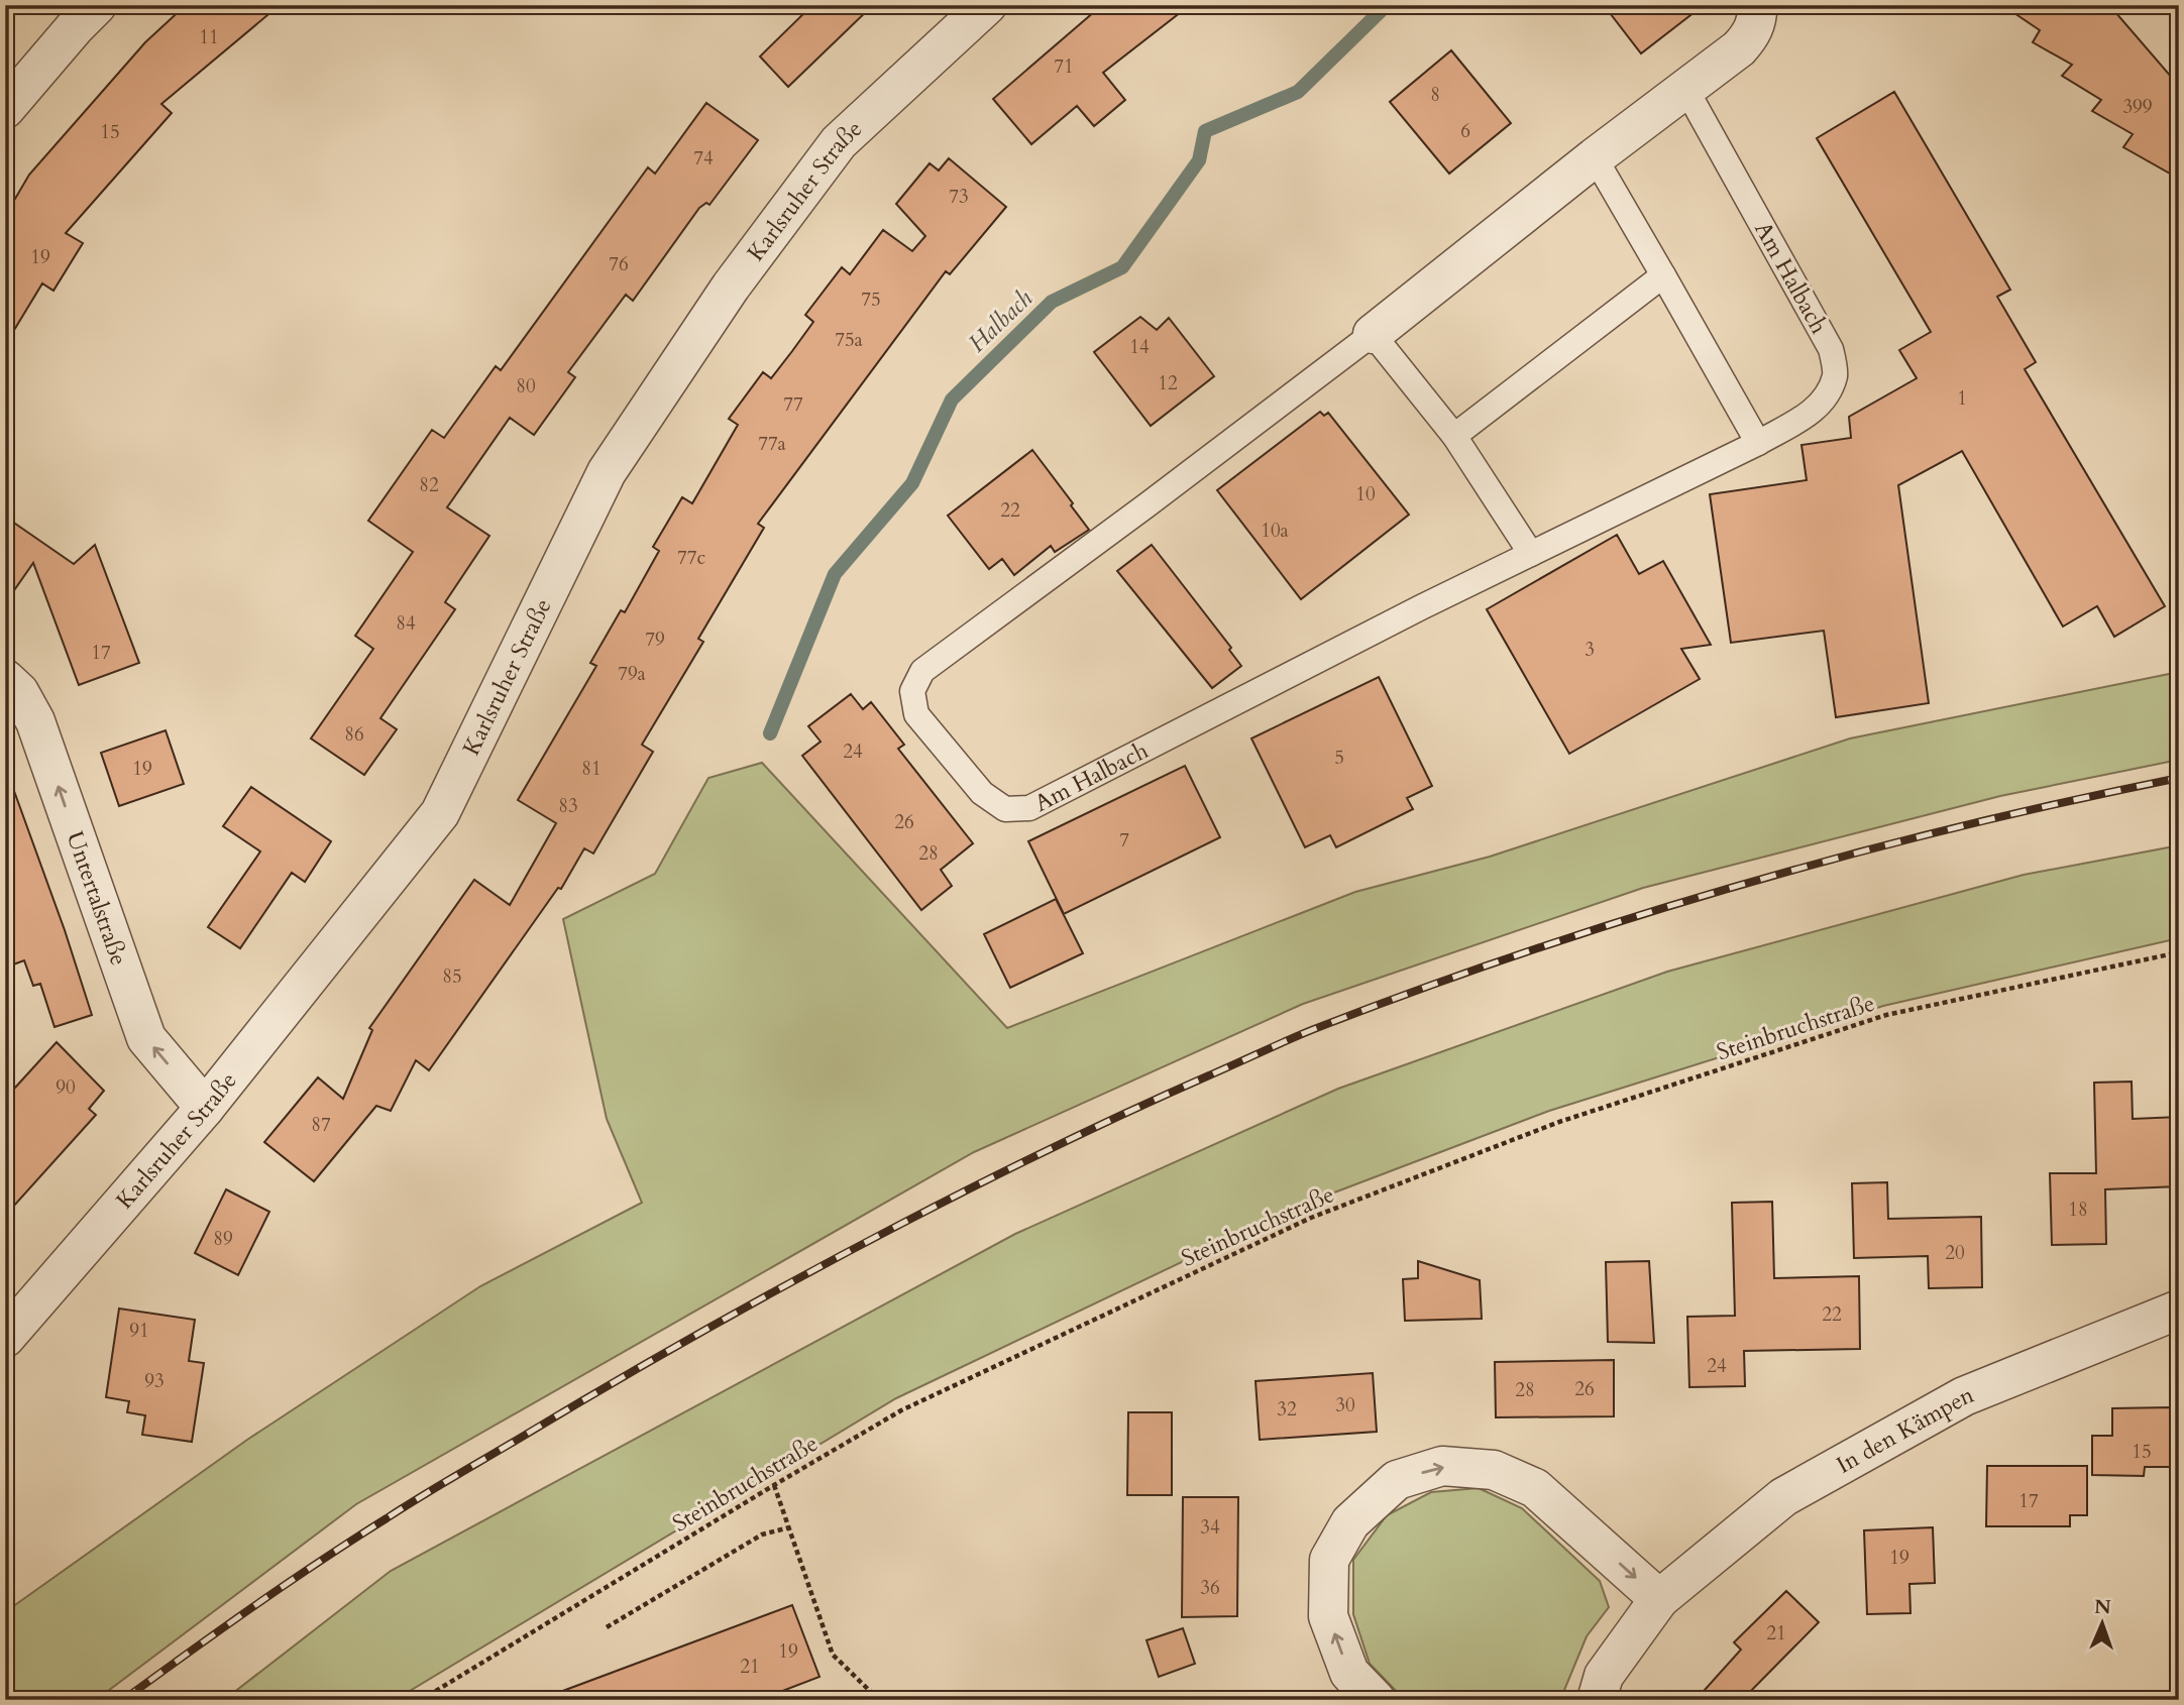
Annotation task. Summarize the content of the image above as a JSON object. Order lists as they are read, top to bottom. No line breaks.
{"streets":{"street":["Karlsruher Straße","Am Halbach","Untertalstraße","In den Kämpen"],"path":["Steinbruchstraße"]},"crossings":[["Karlsruher Straße","Untertalstraße"]],"one_way":["Untertalstraße"],"water":["Halbach"],"house_numbers":["11","71","8","399","6","15","74","73","19","76","75","75a","14","12","80","1","77","77a","82","10","22","10a","77c","84","79","3","17","79a","86","24","5","19","81","83","26","7","28","85","90","87","18","89","20","22","91","24","93","26","28","30","32","15","17","34","19","36","21","19","21"],"north":"top"}
